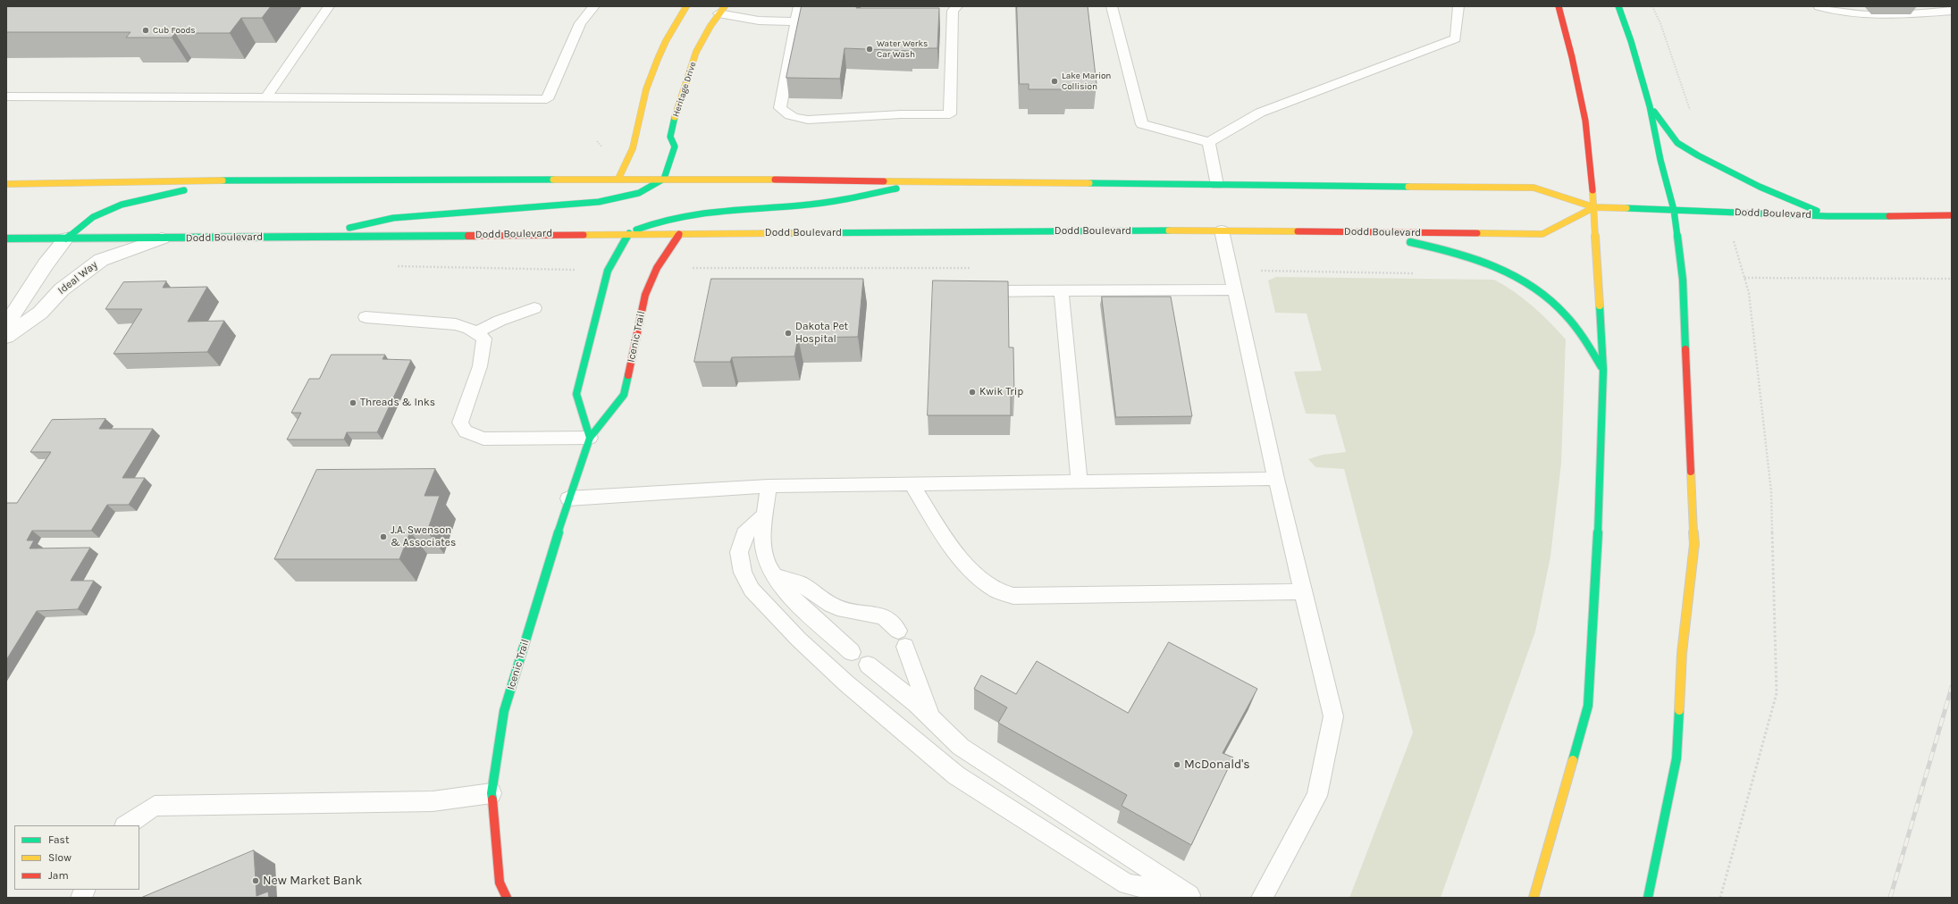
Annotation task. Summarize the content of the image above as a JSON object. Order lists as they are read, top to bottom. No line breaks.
{"streets":{"main road":["Heritage Drive","Dodd Boulevard","Icenic Trail"],"street":["Ideal Way"]},"crossings":[["Heritage Drive","Dodd Boulevard"],["Dodd Boulevard","Ideal Way"],["Dodd Boulevard","Icenic Trail"]],"places":["Cub Foods","Water Werks Car Wash","Lake Marion Collision","Dakota Pet Hospital","Kwik Trip","Threads & Inks","J.A. Swenson & Associates","McDonald's","New Market Bank"],"legend":["Fast","Slow","Jam"]}
